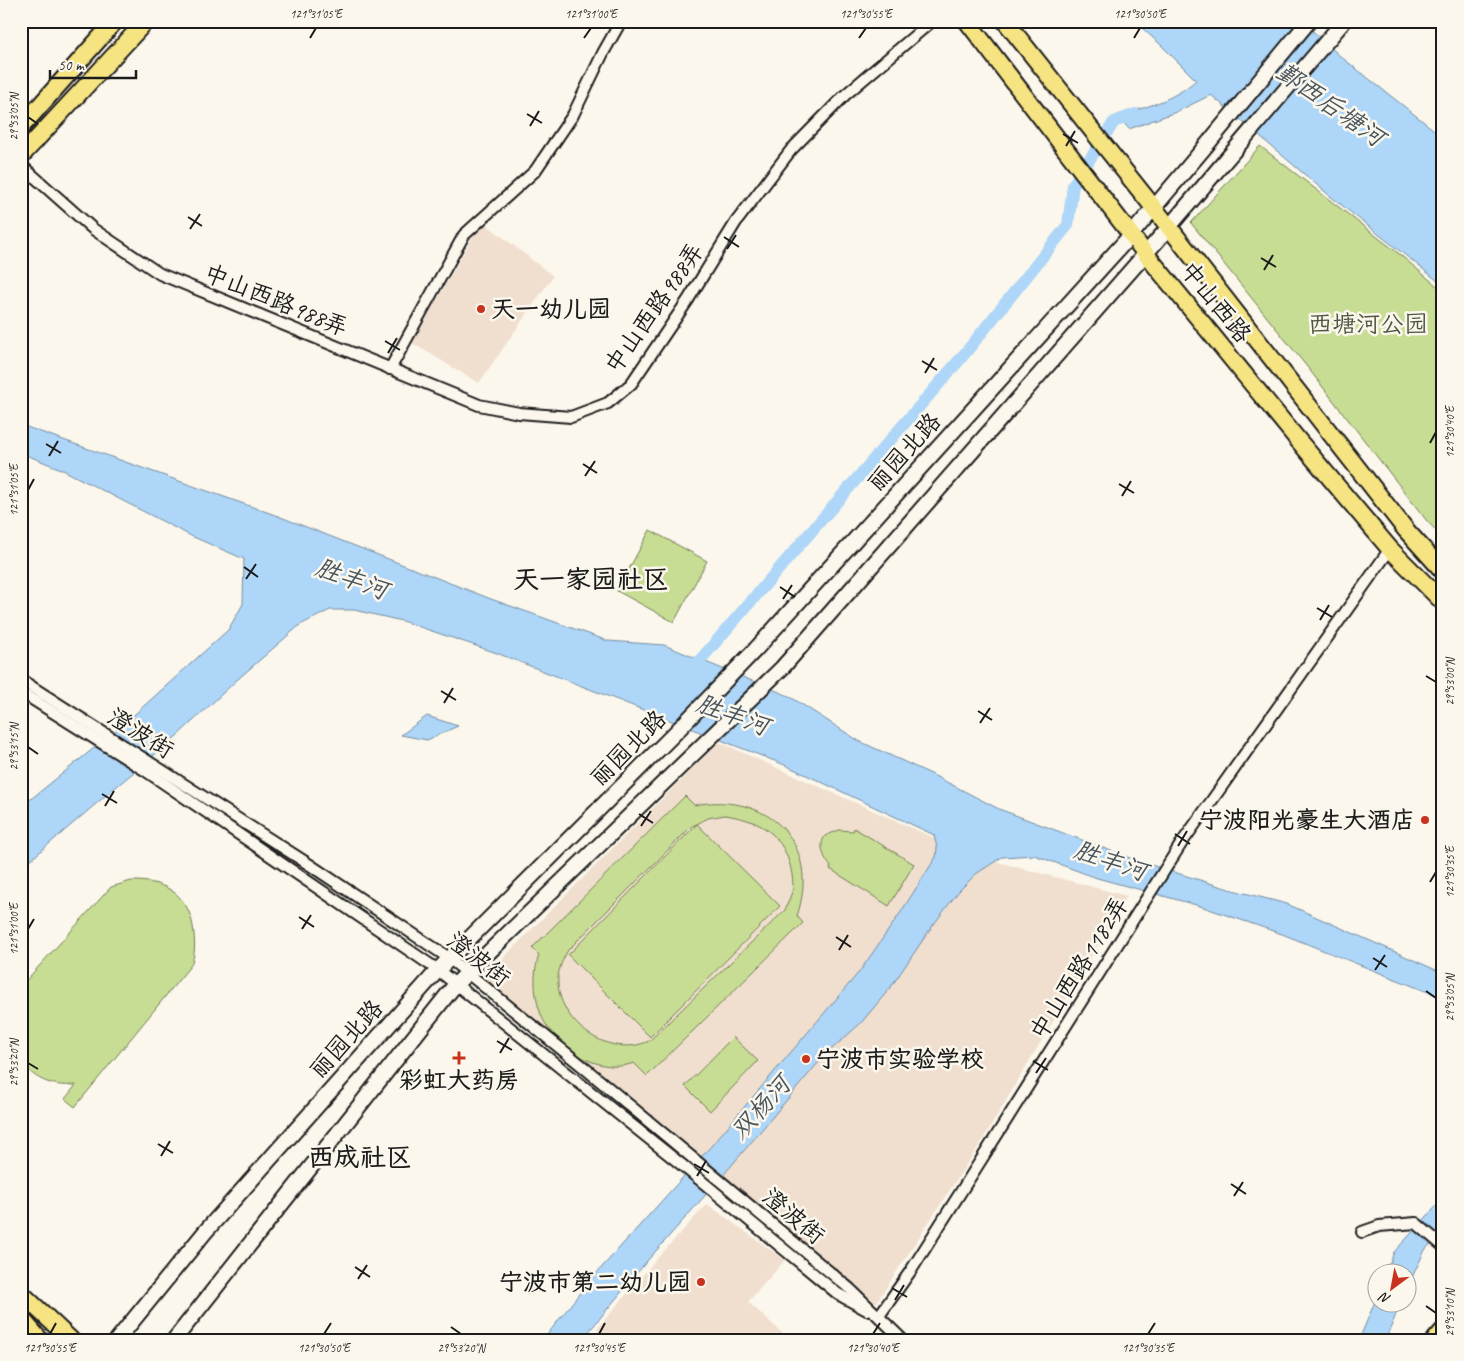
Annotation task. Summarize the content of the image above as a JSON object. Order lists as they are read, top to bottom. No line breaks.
{"streets":{"main road":["中山西路","丽园北路"],"street":["中山西路988弄","澄波街","中山西路1182弄"]},"crossings":[["中山西路","丽园北路"],["中山西路","中山西路1182弄"],["丽园北路","澄波街"],["澄波街","中山西路1182弄"]],"districts":["天一家园社区","西成社区"],"water":["鄞西后塘河","胜丰河","双杨河"],"parks":["西塘河公园"],"places":{"other":["天一幼儿园","宁波阳光豪生大酒店","宁波市实验学校","宁波市第二幼儿园"],"health":["彩虹大药房"]},"scale_bar":"50 m","north":"bottom left","coordinates":["121°31'05\"E","121°31'00\"E","121°30'55\"E","121°30'50\"E","29°53'05\"N","121°30'40\"E","29°53'00\"N","29°53'15\"N","121°30'35\"E","29°53'20\"N","29°53'10\"N","121°30'45\"E"]}
